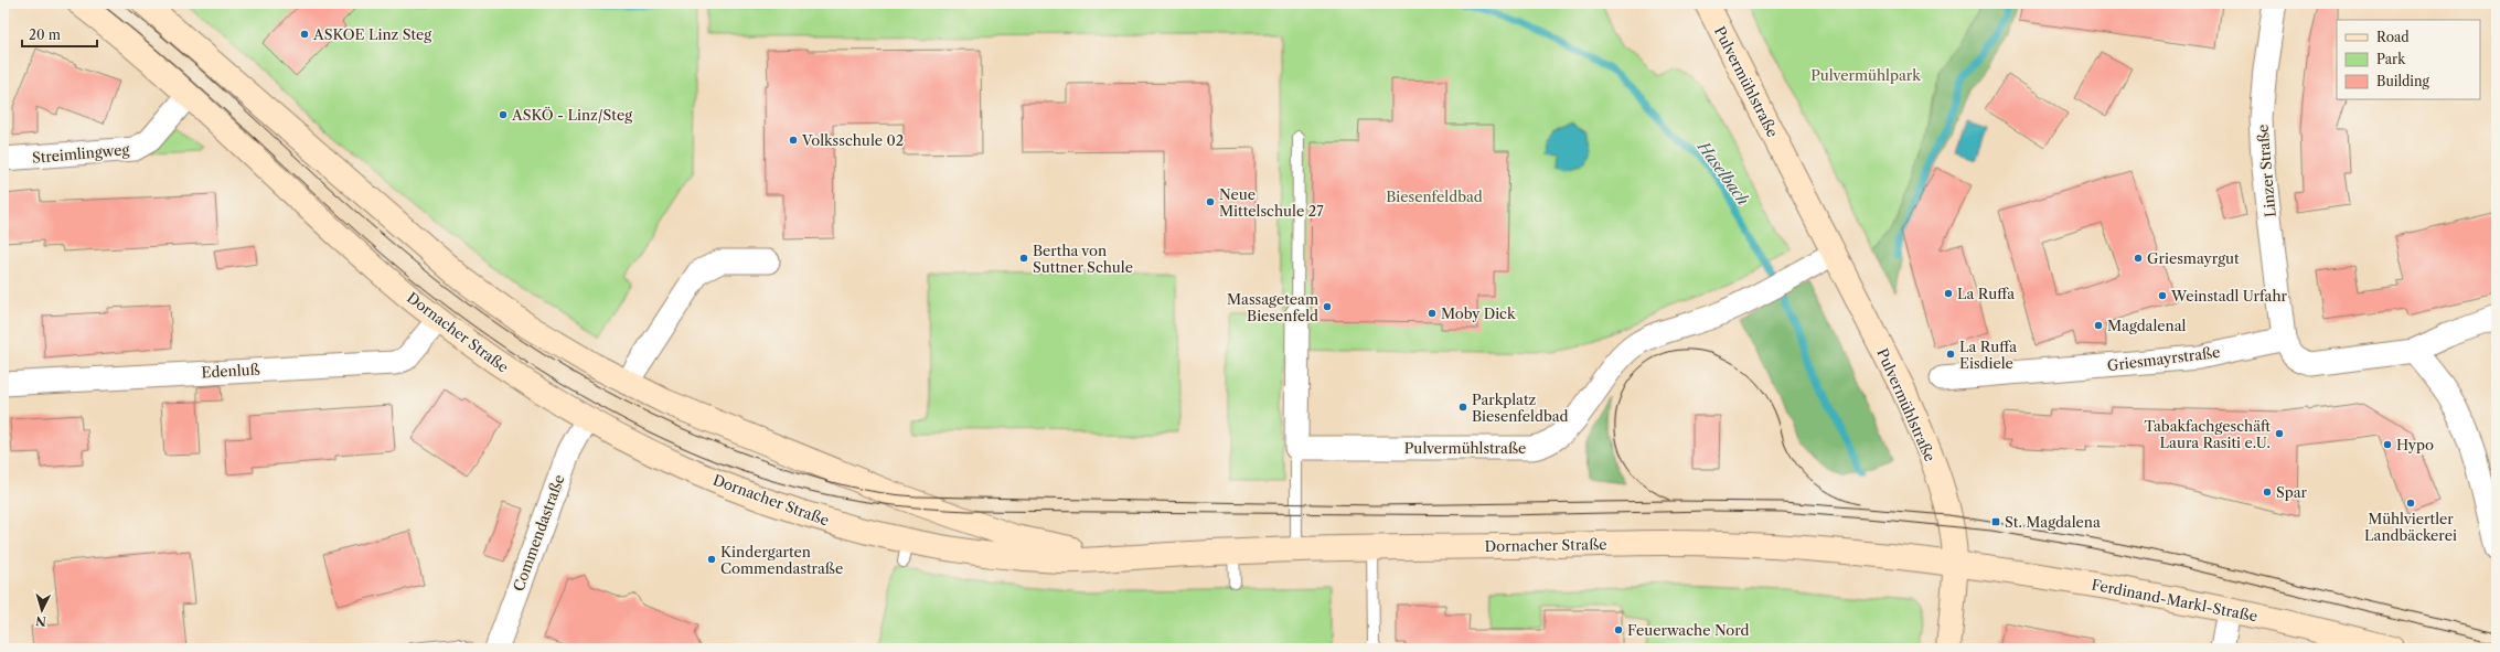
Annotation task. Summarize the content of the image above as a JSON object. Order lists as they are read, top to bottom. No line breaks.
{"streets":{"street":["Pulvermühlstraße","Streimlingweg","Linzer Straße","Dornacher Straße","Griesmayrstraße","Edenluß","Commendastraße","Ferdinand-Markl-Straße"]},"crossings":[["Pulvermühlstraße","Dornacher Straße"],["Pulvermühlstraße","Ferdinand-Markl-Straße"],["Streimlingweg","Dornacher Straße"],["Linzer Straße","Griesmayrstraße"],["Dornacher Straße","Edenluß"],["Dornacher Straße","Commendastraße"],["Dornacher Straße","Ferdinand-Markl-Straße"]],"water":["Haselbach"],"parks":["Pulvermühlpark","Biesenfeldbad"],"places":{"other":["ASKOE Linz Steg","ASKÖ - Linz/Steg","Volksschule 02","Neue Mittelschule 27","Bertha von Suttner Schule","Griesmayrgut","La Ruffa","Weinstadl Urfahr","Massageteam Biesenfeld","Moby Dick","Magdalenal","La Ruffa Eisdiele","Parkplatz Biesenfeldbad","Tabakfachgeschäft Laura Rasiti e.U.","Hypo","Spar","Mühlviertler Landbäckerei","Kindergarten Commendastraße","Feuerwache Nord"],"transit":["St. Magdalena"]},"legend":["Road","Park","Building"],"scale_bar":"20 m","north":"bottom"}
